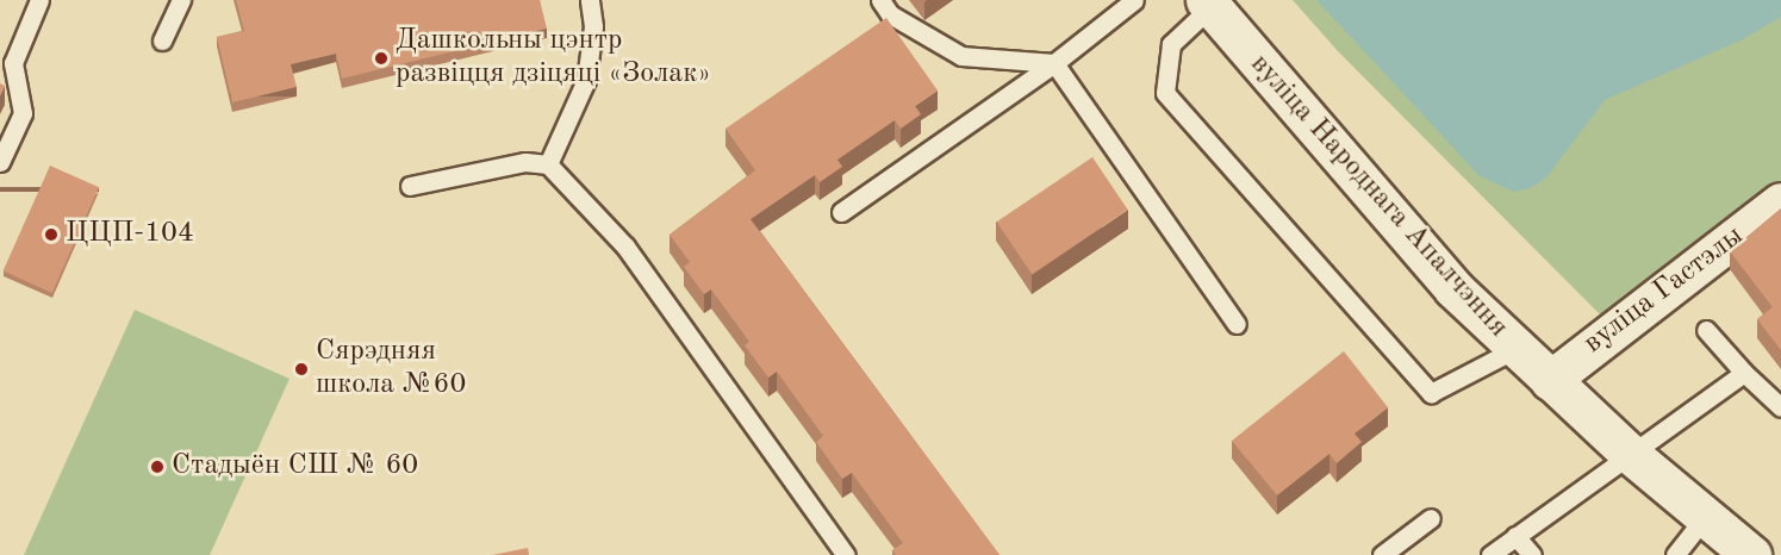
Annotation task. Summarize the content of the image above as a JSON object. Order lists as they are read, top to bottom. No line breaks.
{"streets":{"street":["вуліца Народнага Апалчэння","вуліца Гастэлы"]},"crossings":[["вуліца Народнага Апалчэння","вуліца Гастэлы"]],"places":["Дашкольны цэнтр развіцця дзіцяці «Золак»","ЦЦП-104","Сярэдняя школа №60","Стадыён СШ № 60"]}
